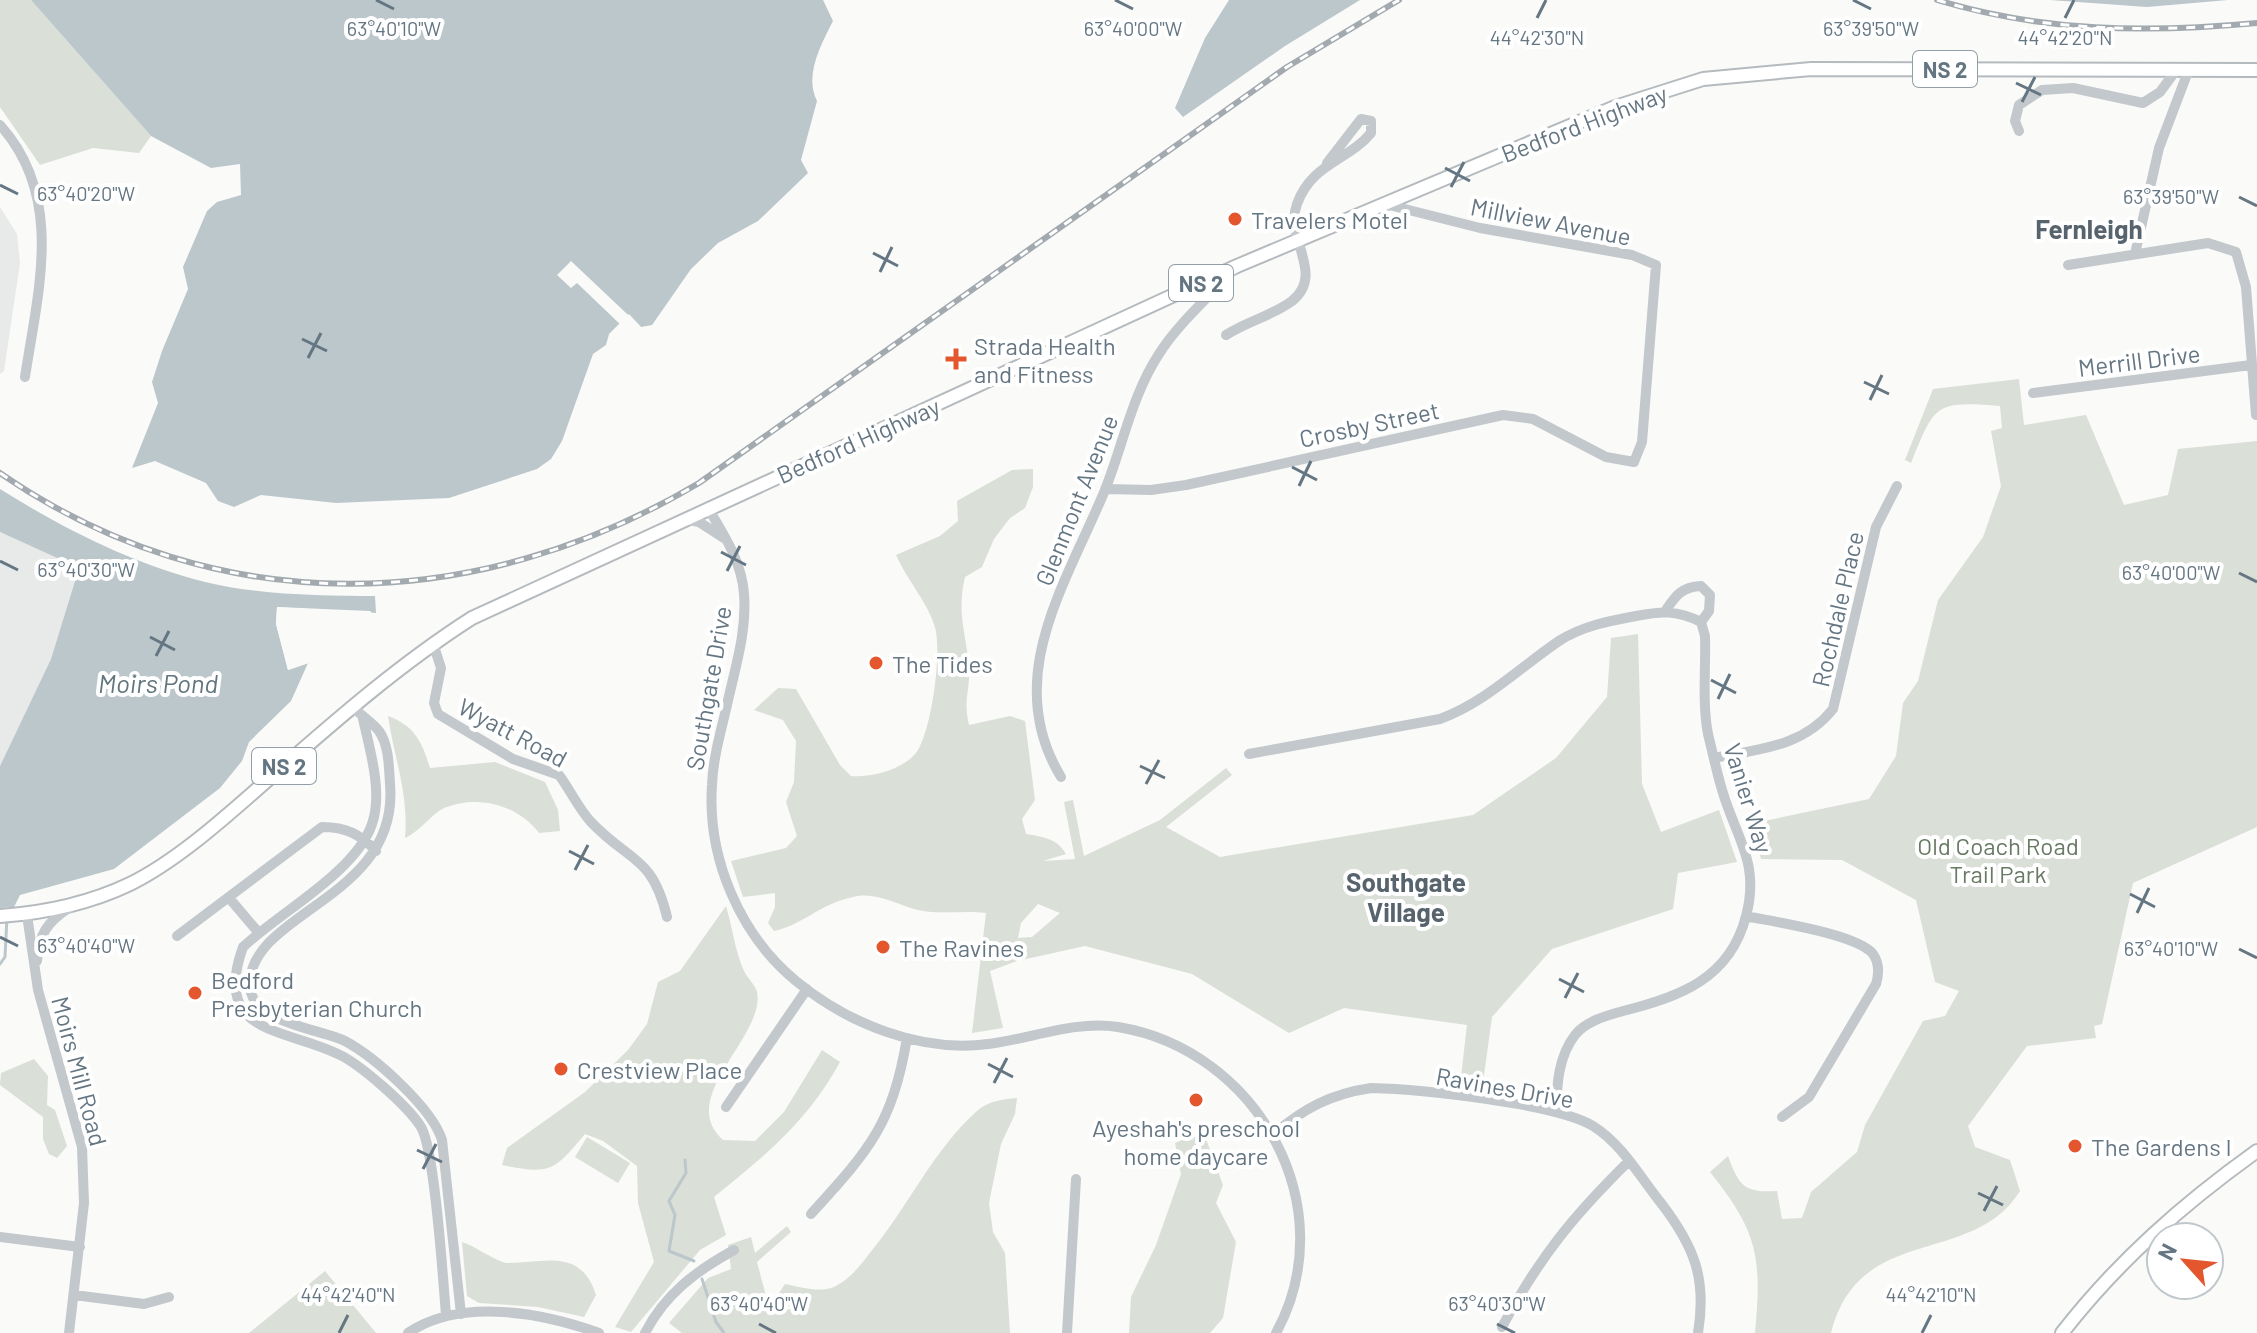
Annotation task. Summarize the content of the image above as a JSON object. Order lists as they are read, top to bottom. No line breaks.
{"streets":{"main road":["NS 2","Bedford Highway"],"street":["Millview Avenue","Merrill Drive","Crosby Street","Glenmont Avenue","Rochdale Place","Southgate Drive","Wyatt Road","Vanier Way","Moirs Mill Road","Ravines Drive"]},"crossings":[["Bedford Highway","Millview Avenue"],["Bedford Highway","Glenmont Avenue"],["Bedford Highway","Southgate Drive"],["Bedford Highway","Wyatt Road"],["Bedford Highway","Moirs Mill Road"],["Millview Avenue","Crosby Street"],["Crosby Street","Glenmont Avenue"],["Rochdale Place","Vanier Way"],["Southgate Drive","Ravines Drive"],["Vanier Way","Ravines Drive"]],"districts":["Fernleigh","Southgate Village"],"water":["Moirs Pond"],"parks":["Old Coach Road Trail Park"],"places":{"other":["Travelers Motel","The Tides","The Ravines","Bedford Presbyterian Church","Crestview Place","Ayeshah's preschool home daycare","The Gardens I"],"health":["Strada Health and Fitness"]},"north":"top left","coordinates":["63°40'10\"W","63°39'50\"W","63°40'00\"W","44°42'30\"N","44°42'20\"N","63°40'20\"W","63°40'30\"W","63°40'40\"W","44°42'40\"N","44°42'10\"N"]}
